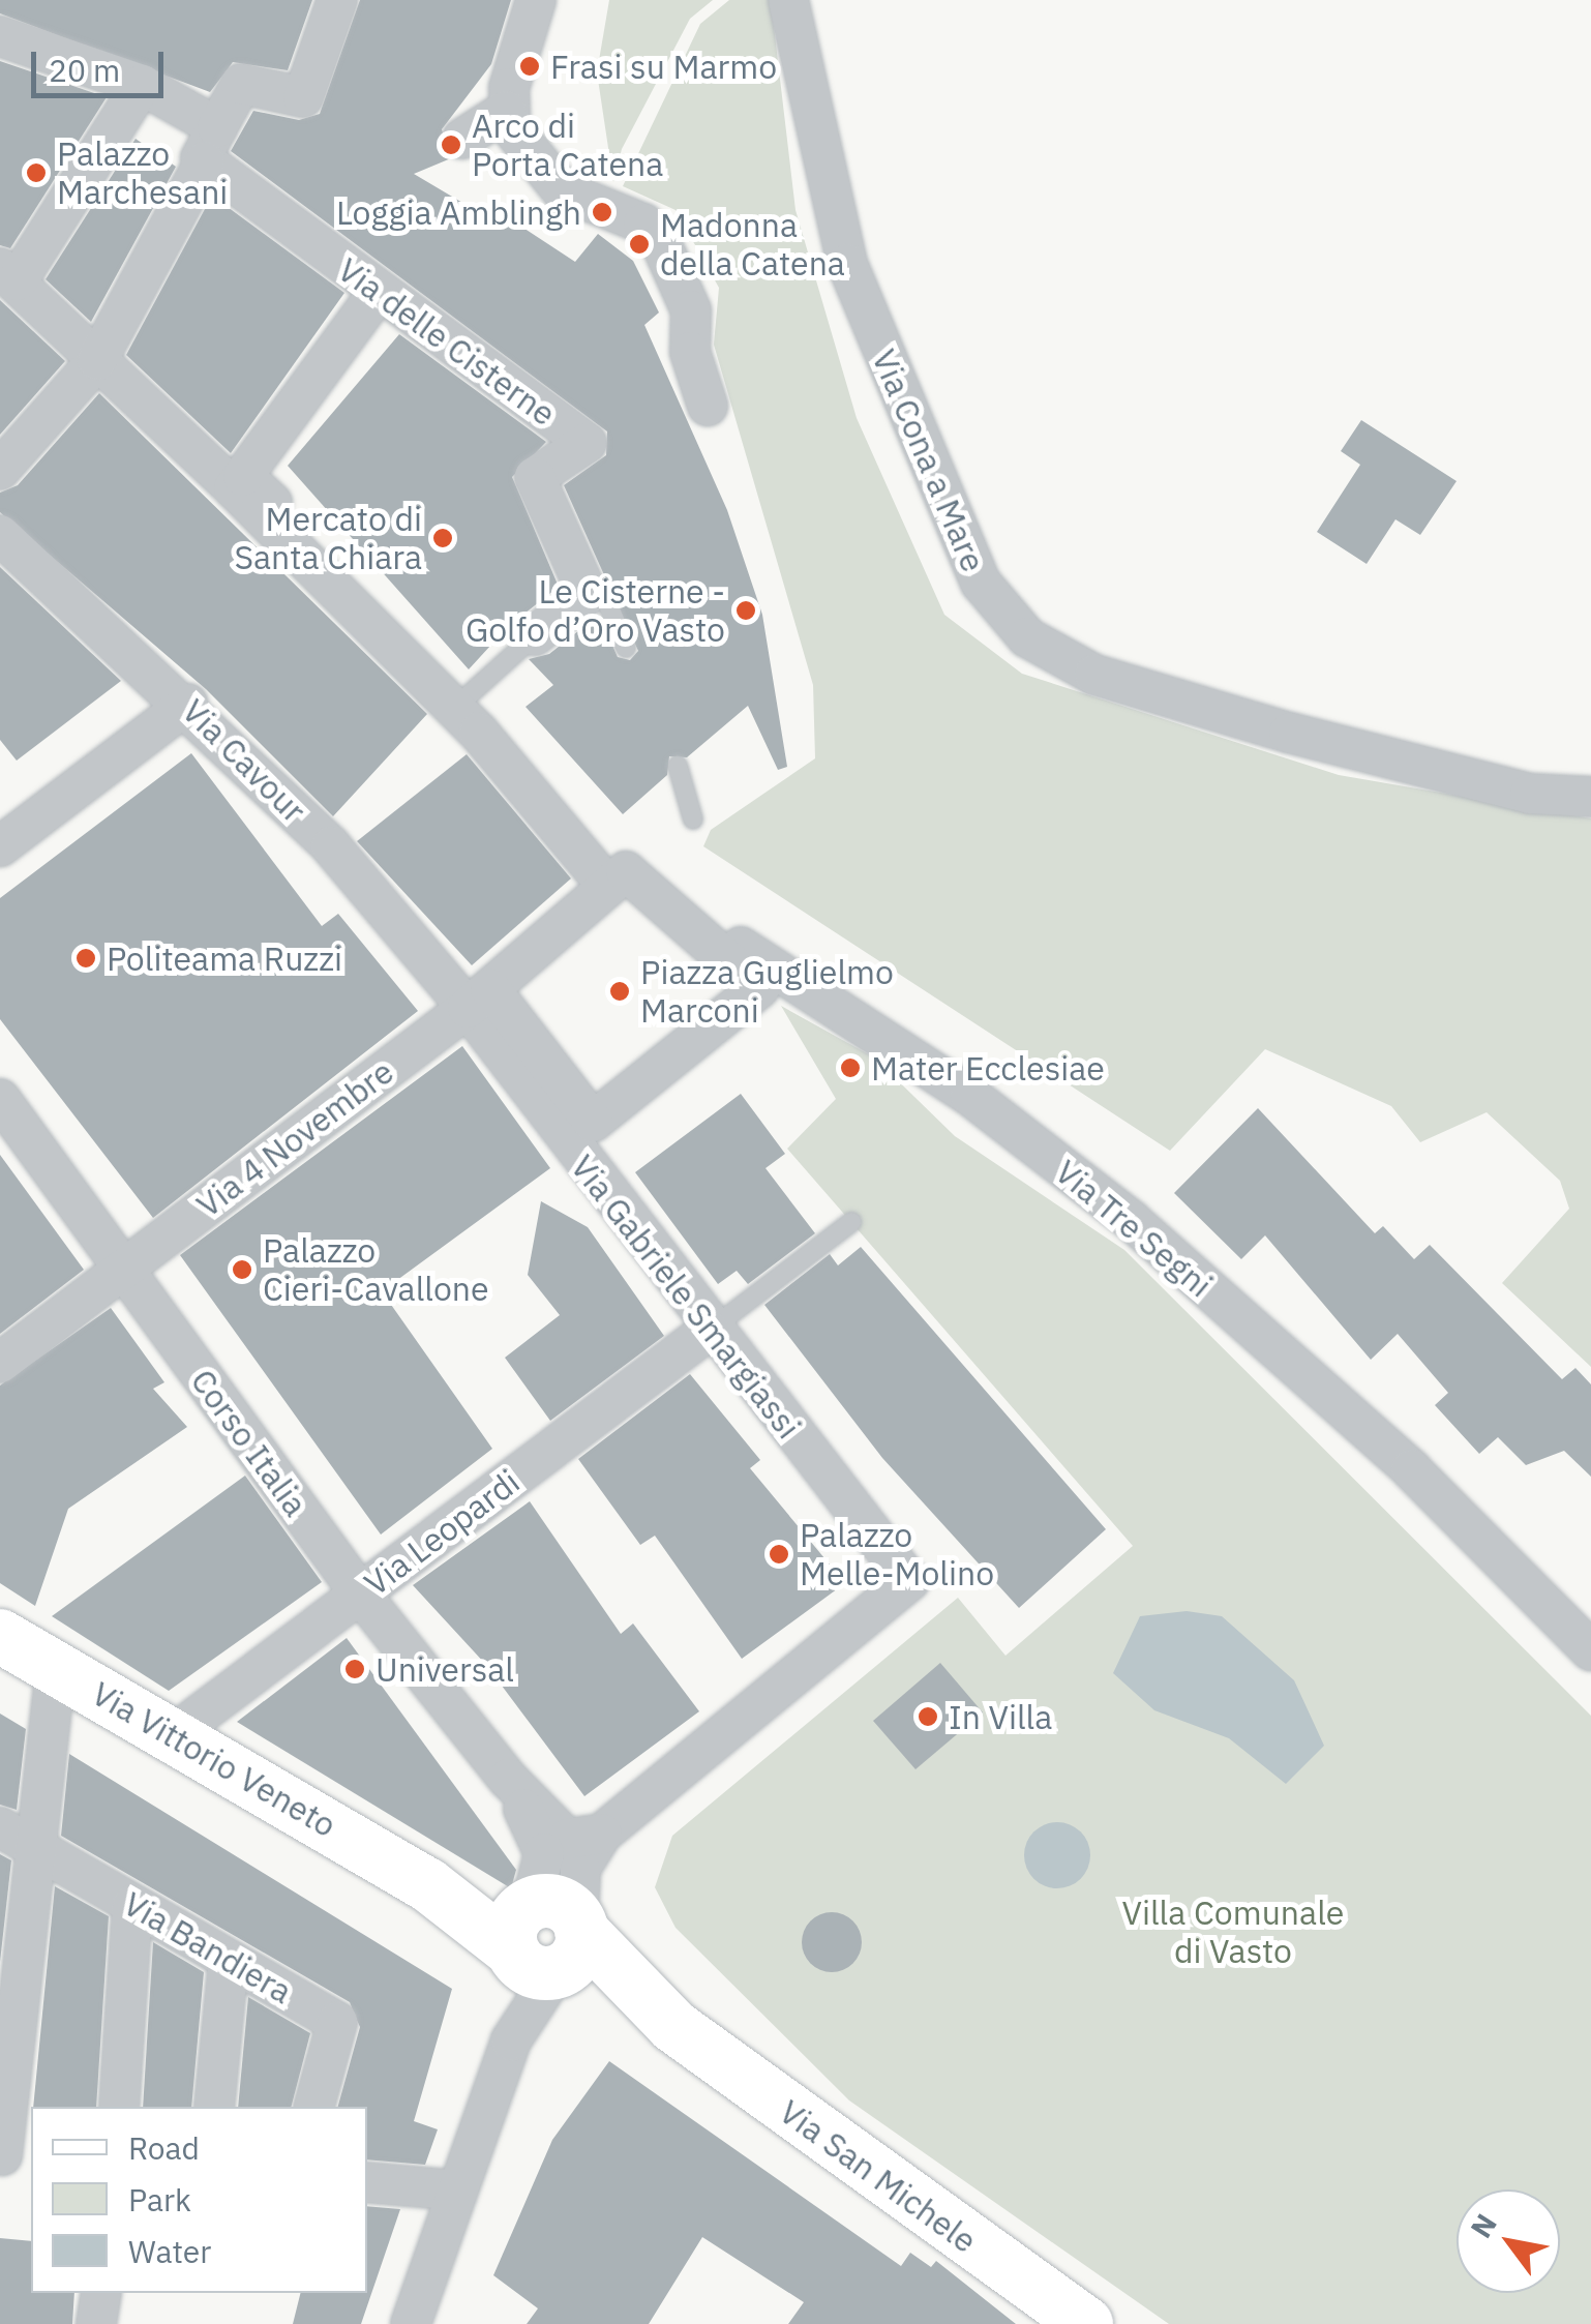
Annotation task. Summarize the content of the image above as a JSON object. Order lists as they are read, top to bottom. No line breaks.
{"streets":{"street":["Via delle Cisterne","Via Cona a Mare","Via Cavour","Via 4 Novembre","Via Tre Segni","Via Gabriele Smargiassi","Corso Italia","Via Leopardi","Via Vittorio Veneto","Via Bandiera","Via San Michele"]},"crossings":[["Via Cavour","Via 4 Novembre"],["Via Cavour","Via Gabriele Smargiassi"],["Via 4 Novembre","Via Gabriele Smargiassi"],["Via 4 Novembre","Corso Italia"],["Via Gabriele Smargiassi","Via Leopardi"],["Corso Italia","Via Leopardi"],["Via Leopardi","Via Vittorio Veneto"],["Via Vittorio Veneto","Via San Michele"]],"parks":["Villa Comunale di Vasto"],"places":["Frasi su Marmo","Arco di Porta Catena","Palazzo Marchesani","Loggia Amblingh","Madonna della Catena","Mercato di Santa Chiara","Le Cisterne - Golfo d’Oro Vasto","Politeama Ruzzi","Piazza Guglielmo Marconi","Mater Ecclesiae","Palazzo Cieri-Cavallone","Palazzo Melle-Molino","Universal","In Villa"],"legend":["Road","Park","Water"],"scale_bar":"20 m","north":"top left"}
